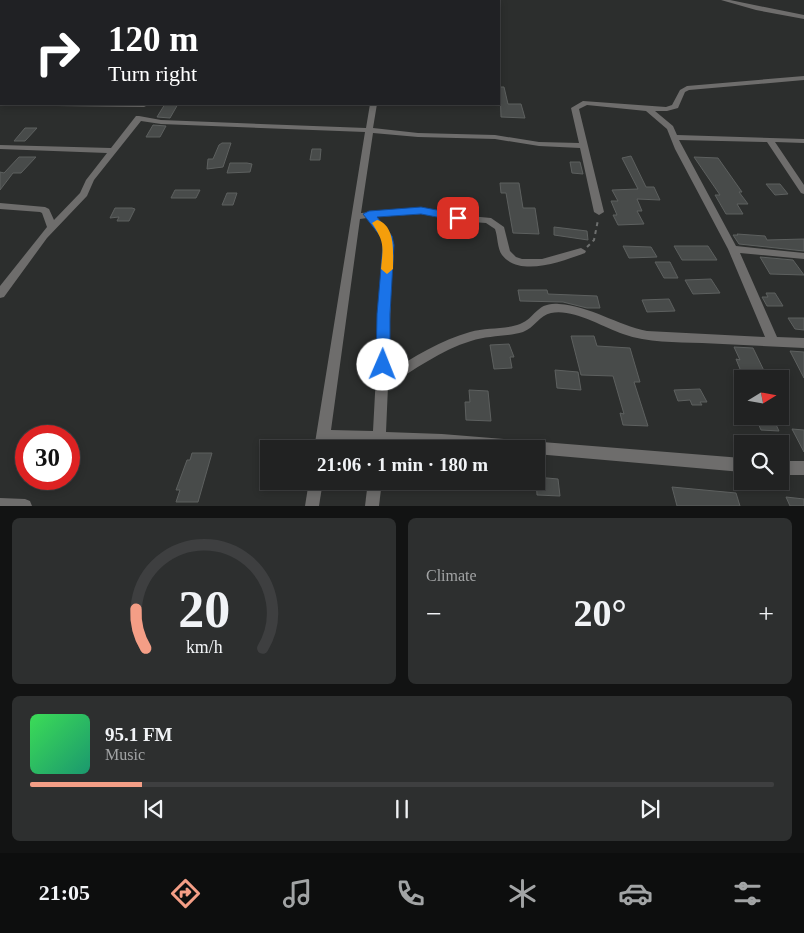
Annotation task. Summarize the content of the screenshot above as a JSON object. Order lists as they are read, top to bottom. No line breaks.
{"north":"right","page":{"turn":["120 m","Turn right"],"limit":"30","trip":"21:06 · 1 min · 180 m","tile":"Climate","heat":["−","20°","+"],"song":["95.1 FM","Music"],"tabs":"21:05","gauge":["20","km/h"]}}
